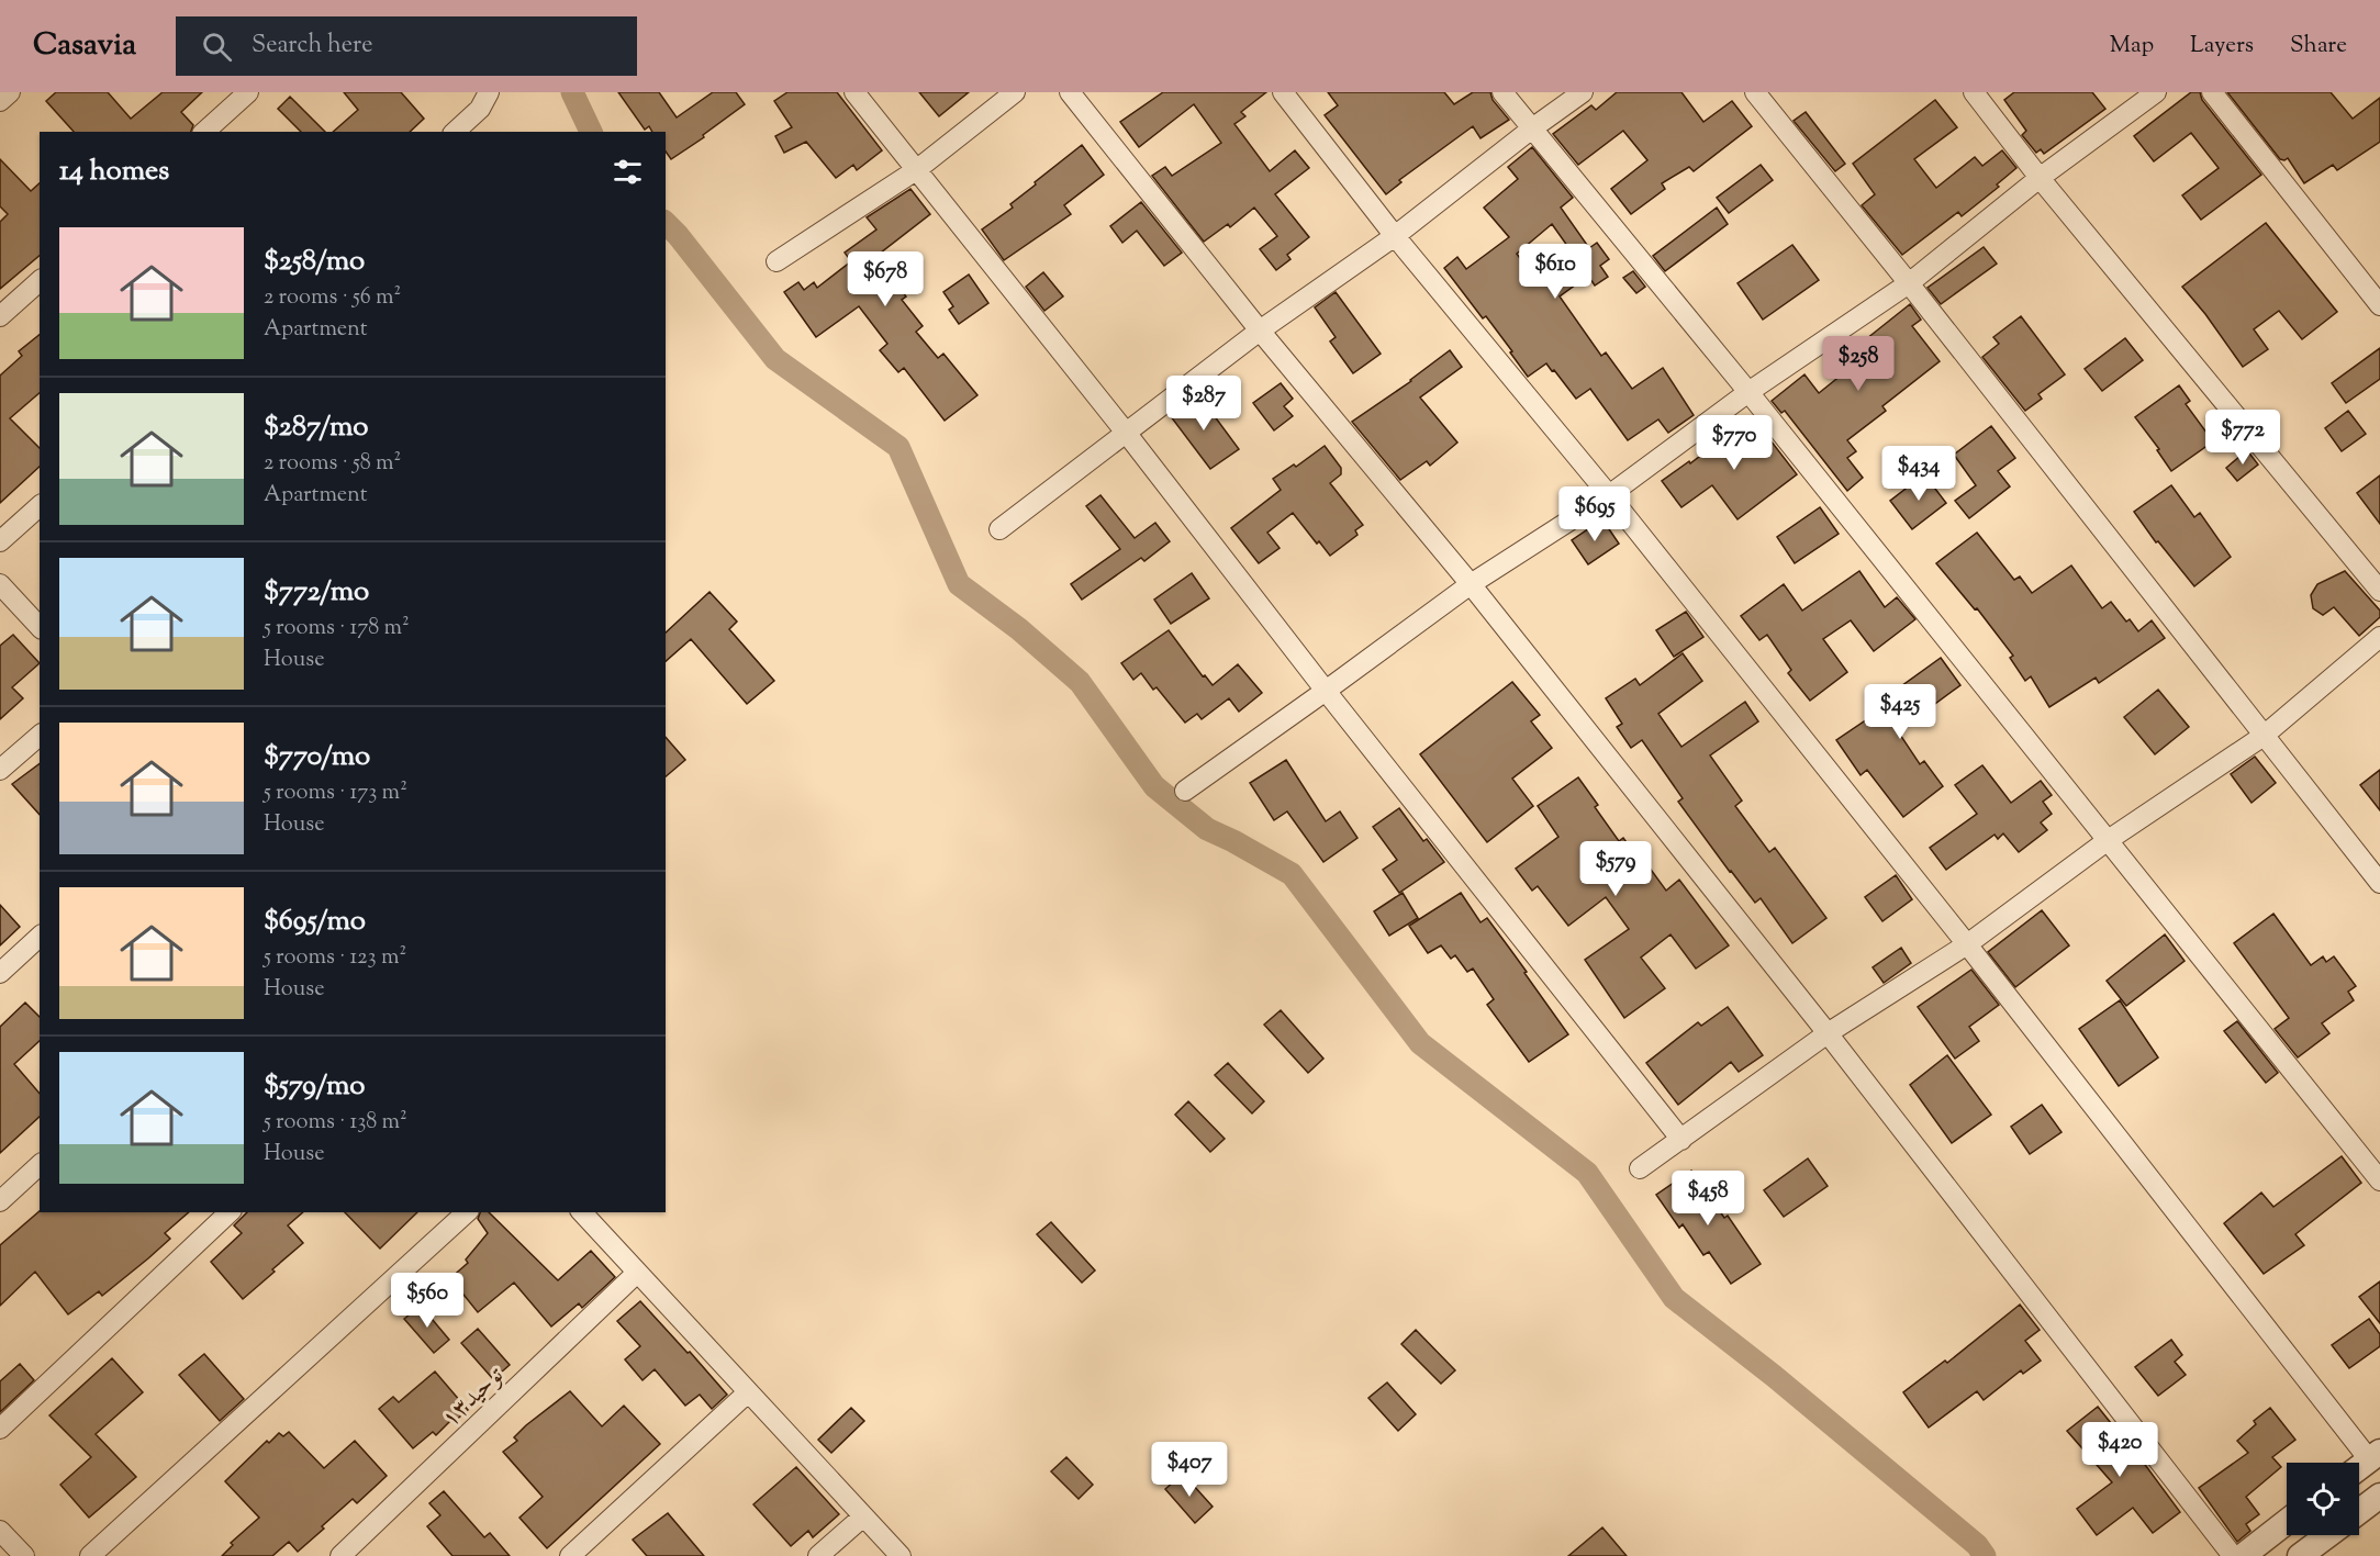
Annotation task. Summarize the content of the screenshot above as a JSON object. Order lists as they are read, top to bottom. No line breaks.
{"streets":{"street":["توحید۱۳"]},"page":{"header":"Casavia","search":"Search here","nav":["Map","Layers","Share"],"heading":"14 homes","list":[{"name":"$258/mo","note":"2 rooms · 56 m² · Apartment"},{"name":"$287/mo","note":"2 rooms · 58 m² · Apartment"},{"name":"$772/mo","note":"5 rooms · 178 m² · House"},{"name":"$770/mo","note":"5 rooms · 173 m² · House"},{"name":"$695/mo","note":"5 rooms · 123 m² · House"},{"name":"$579/mo","note":"5 rooms · 138 m² · House"}],"price":["$610","$678","$258","$287","$772","$770","$434","$695","$425","$579","$458","$560","$420","$407"]}}
